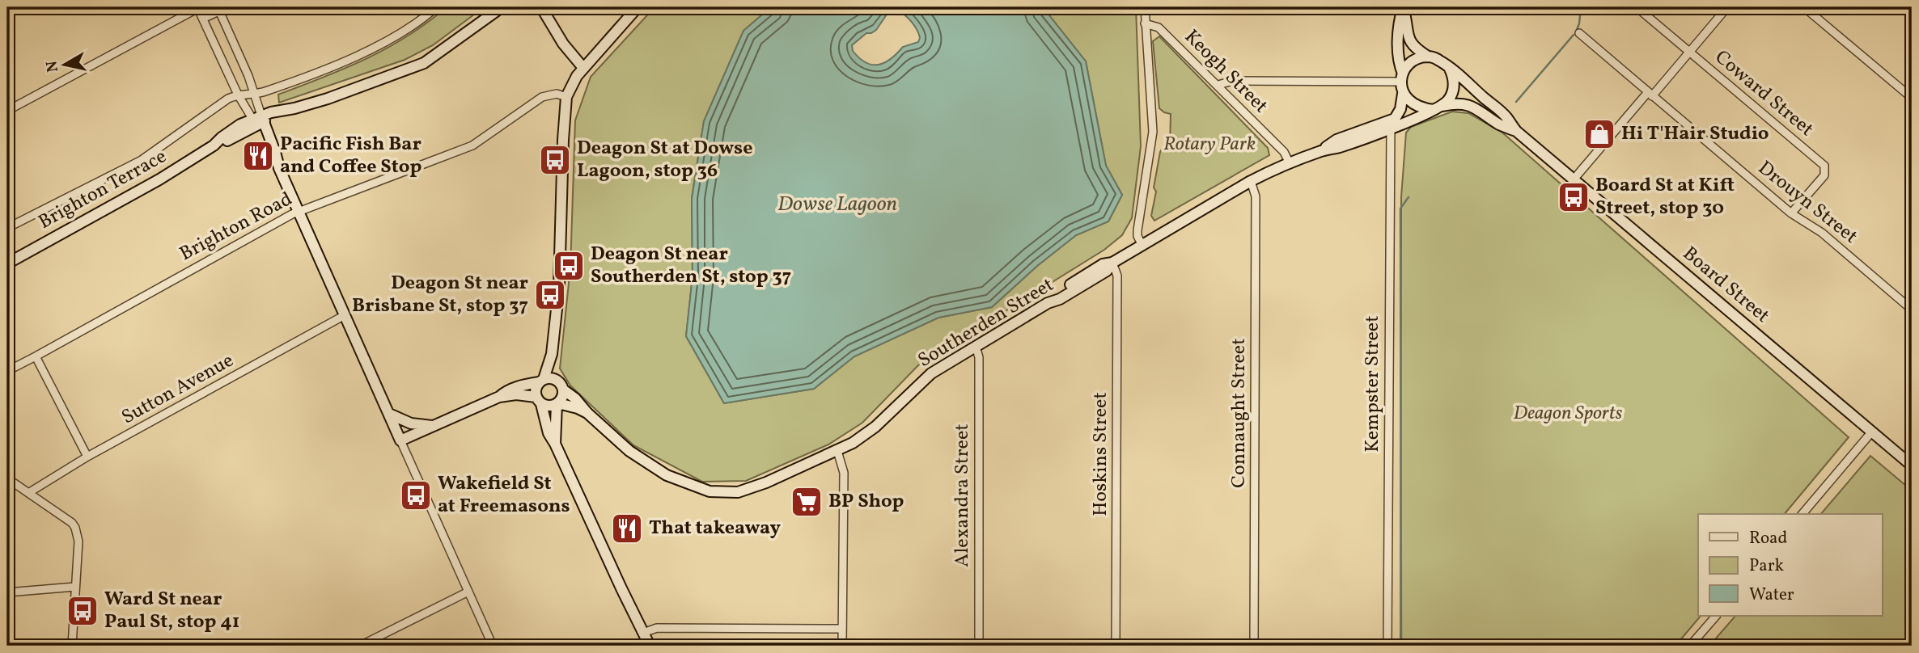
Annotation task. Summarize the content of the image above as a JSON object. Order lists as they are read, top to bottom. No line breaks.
{"streets":{"main road":["Brighton Terrace","Board Street","Southerden Street"],"street":["Keogh Street","Coward Street","Drouyn Street","Brighton Road","Kempster Street","Sutton Avenue","Connaught Street","Hoskins Street","Alexandra Street"]},"crossings":[["Keogh Street","Southerden Street"],["Coward Street","Drouyn Street"],["Board Street","Southerden Street"],["Southerden Street","Kempster Street"],["Southerden Street","Connaught Street"],["Southerden Street","Hoskins Street"],["Southerden Street","Alexandra Street"]],"water":["Dowse Lagoon"],"parks":["Rotary Park","Deagon Sports"],"places":{"shop":["Hi T'Hair Studio"],"restaurant":["Pacific Fish Bar and Coffee Stop","That takeaway"],"bus stop":["Deagon St at Dowse Lagoon, stop 36","Board St at Kift Street, stop 30","Deagon St near Southerden St, stop 37","Deagon St near Brisbane St, stop 37","Wakefield St at Freemasons","Ward St near Paul St, stop 41"],"supermarket":["BP Shop"]},"legend":["Road","Park","Water"],"north":"left"}
